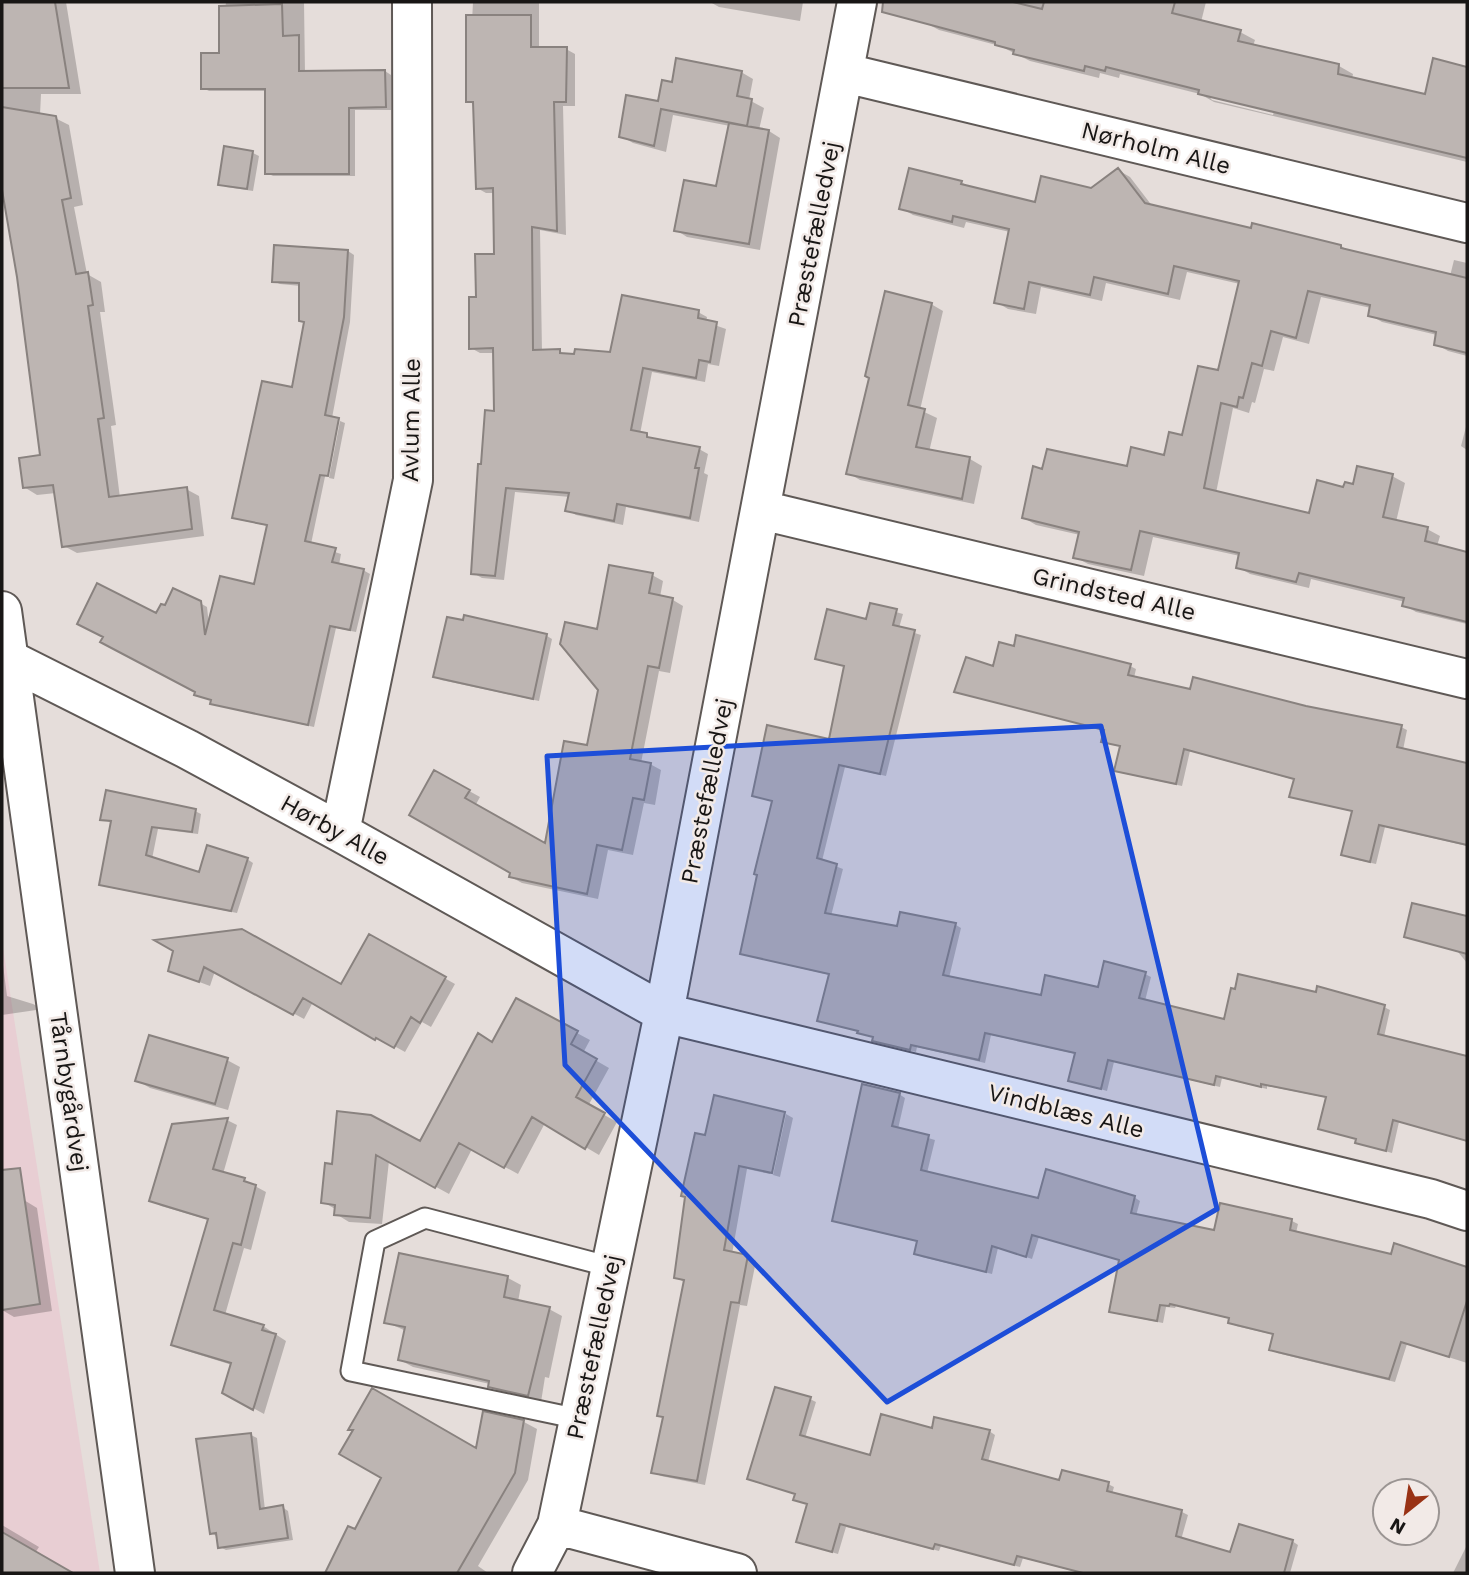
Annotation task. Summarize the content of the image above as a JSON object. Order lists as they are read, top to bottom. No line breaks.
{"streets":{"street":["Nørholm Alle","Præstefælledvej","Avlum Alle","Grindsted Alle","Hørby Alle","Tårnbygårdvej","Vindblæs Alle"]},"crossings":[["Nørholm Alle","Præstefælledvej"],["Præstefælledvej","Grindsted Alle"],["Præstefælledvej","Hørby Alle"],["Præstefælledvej","Vindblæs Alle"],["Avlum Alle","Hørby Alle"],["Hørby Alle","Tårnbygårdvej"],["Hørby Alle","Vindblæs Alle"]],"north":"bottom left"}
